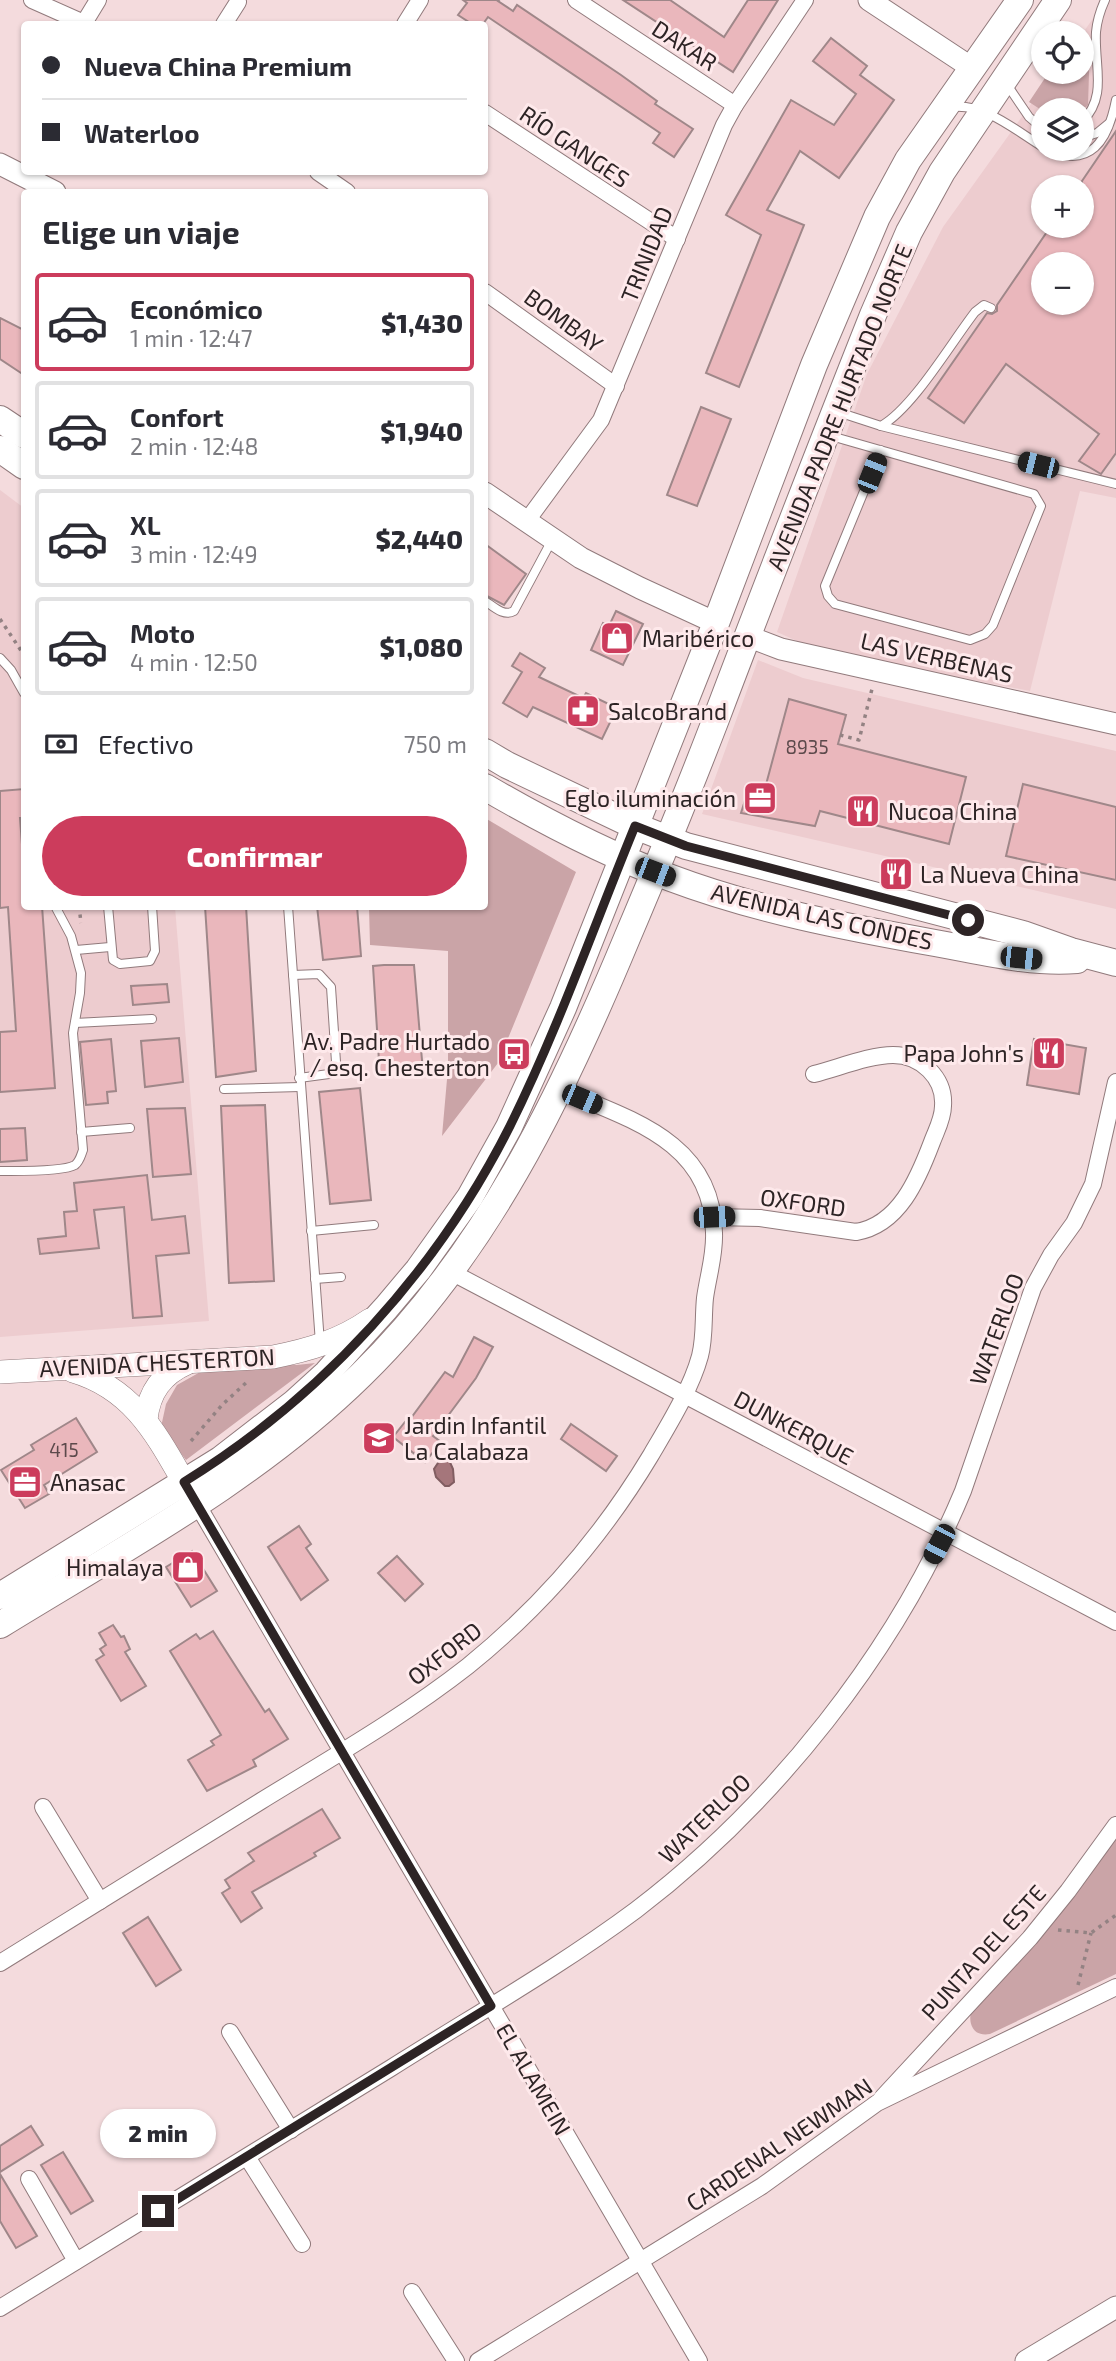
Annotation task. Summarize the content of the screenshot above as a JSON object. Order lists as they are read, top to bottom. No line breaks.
{"streets":{"main road":["AVENIDA PADRE HURTADO NORTE","AVENIDA LAS CONDES","AVENIDA CHESTERTON","EL ALAMEIN"],"street":["DAKAR","RÍO GANGES","TRINIDAD","BOMBAY","LAS VERBENAS","OXFORD","WATERLOO","DUNKERQUE","PUNTA DEL ESTE","CARDENAL NEWMAN"]},"crossings":[["DAKAR","TRINIDAD"],["RÍO GANGES","TRINIDAD"],["TRINIDAD","BOMBAY"],["AVENIDA PADRE HURTADO NORTE","LAS VERBENAS"],["AVENIDA PADRE HURTADO NORTE","AVENIDA LAS CONDES"],["AVENIDA PADRE HURTADO NORTE","OXFORD"],["AVENIDA PADRE HURTADO NORTE","AVENIDA CHESTERTON"],["AVENIDA PADRE HURTADO NORTE","DUNKERQUE"],["AVENIDA PADRE HURTADO NORTE","EL ALAMEIN"],["OXFORD","DUNKERQUE"],["OXFORD","EL ALAMEIN"],["WATERLOO","DUNKERQUE"],["WATERLOO","EL ALAMEIN"],["AVENIDA CHESTERTON","EL ALAMEIN"],["PUNTA DEL ESTE","CARDENAL NEWMAN"],["EL ALAMEIN","CARDENAL NEWMAN"]],"places":{"shop":["Maribérico","Himalaya"],"pharmacy":["SalcoBrand"],"office":["Eglo iluminación","Anasac"],"restaurant":["Nucoa China","La Nueva China","Papa John's"],"bus stop":["Av. Padre Hurtado / esq. Chesterton"],"school or university":["Jardin Infantil La Calabaza"]},"house_numbers":["8935","415"],"page":{"map_buttons":["+","−"],"banner":["Nueva China Premium","Waterloo"],"heading":"Elige un viaje","list":[{"name":"Económico","note":"1 min · 12:47","value":"$1,430"},{"name":"Confort","note":"2 min · 12:48","value":"$1,940"},{"name":"XL","note":"3 min · 12:49","value":"$2,440"},{"name":"Moto","note":"4 min · 12:50","value":"$1,080"}],"pay":["Efectivo","750 m"],"buttons":"Confirmar","bubble":"2 min"}}
